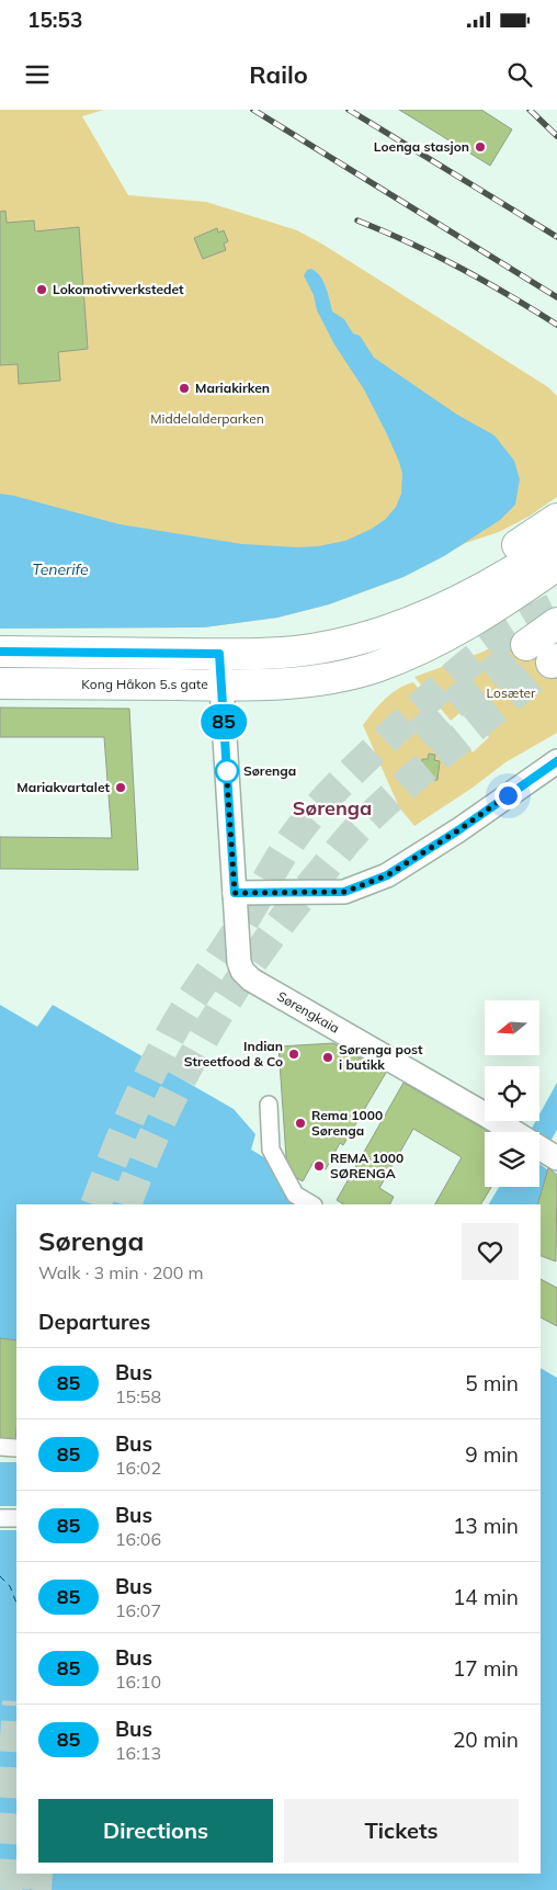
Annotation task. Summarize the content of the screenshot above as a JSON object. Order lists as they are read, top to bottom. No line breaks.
{"streets":{"highway":["Kong Håkon 5.s gate"],"street":["Sørengkaia"]},"crossings":[["Kong Håkon 5.s gate","Sørengkaia"]],"districts":["Sørenga"],"water":["Tenerife"],"parks":["Middelalderparken","Losæter"],"places":["Loenga stasjon","Lokomotivverkstedet","Mariakirken","Sørenga","Mariakvartalet","Indian Streetfood & Co","Sørenga post i butikk","Rema 1000 Sørenga","REMA 1000 SØRENGA"],"lines":["bus line 85"],"north":"left","page":{"status":"15:53","header":"Railo","on_map":"85","heading":[["Sørenga","Walk · 3 min · 200 m"],"Departures"],"list":[{"mark":"85","name":"Bus","note":"15:58","value":"5 min"},{"mark":"85","name":"Bus","note":"16:02","value":"9 min"},{"mark":"85","name":"Bus","note":"16:06","value":"13 min"},{"mark":"85","name":"Bus","note":"16:07","value":"14 min"},{"mark":"85","name":"Bus","note":"16:10","value":"17 min"},{"mark":"85","name":"Bus","note":"16:13","value":"20 min"}],"buttons":["Directions","Tickets"]}}
